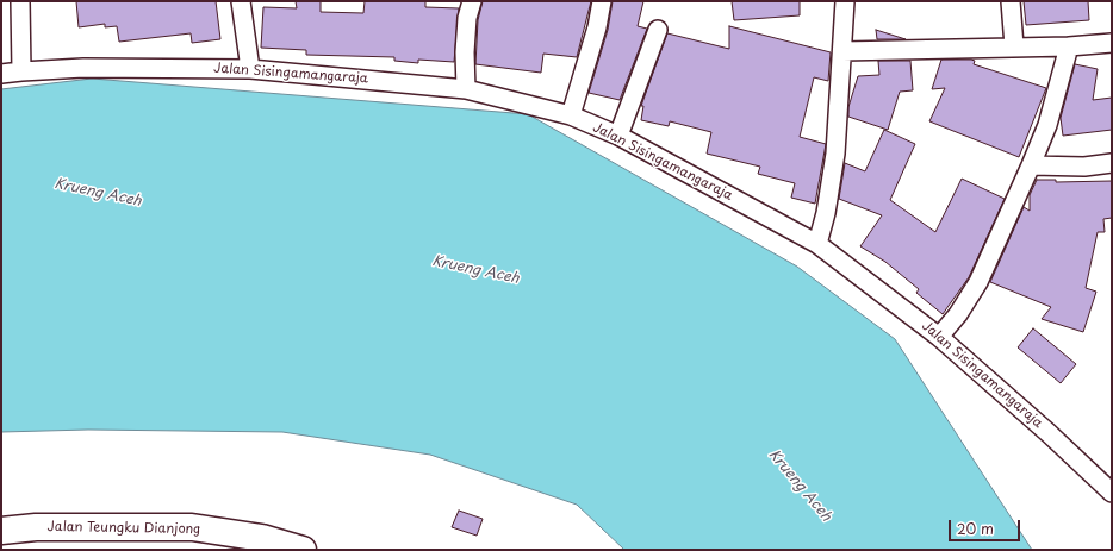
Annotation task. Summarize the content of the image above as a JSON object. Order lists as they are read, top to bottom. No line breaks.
{"streets":{"street":["Jalan Sisingamangaraja","Jalan Teungku Dianjong"]},"water":["Krueng Aceh"],"scale_bar":"20 m"}
